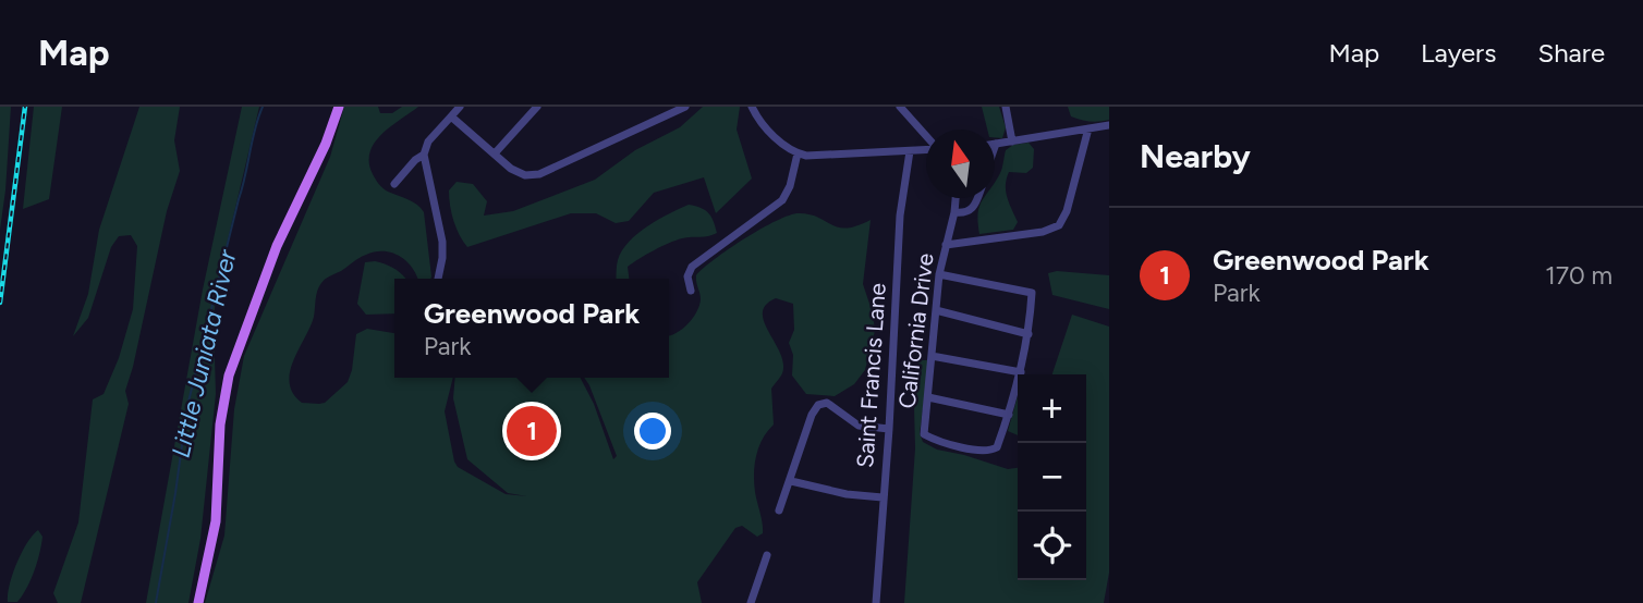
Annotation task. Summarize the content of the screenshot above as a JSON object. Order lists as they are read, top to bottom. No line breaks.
{"streets":{"street":["California Drive","Saint Francis Lane"]},"water":["Little Juniata River"],"north":"top","page":{"header":"Map","nav":["Map","Layers","Share"],"heading":"Nearby","list":[{"mark":"1","name":"Greenwood Park","note":"Park","value":"170 m"}],"popup":["Greenwood Park","Park"],"map_buttons":["+","−"],"pins":"1"}}
